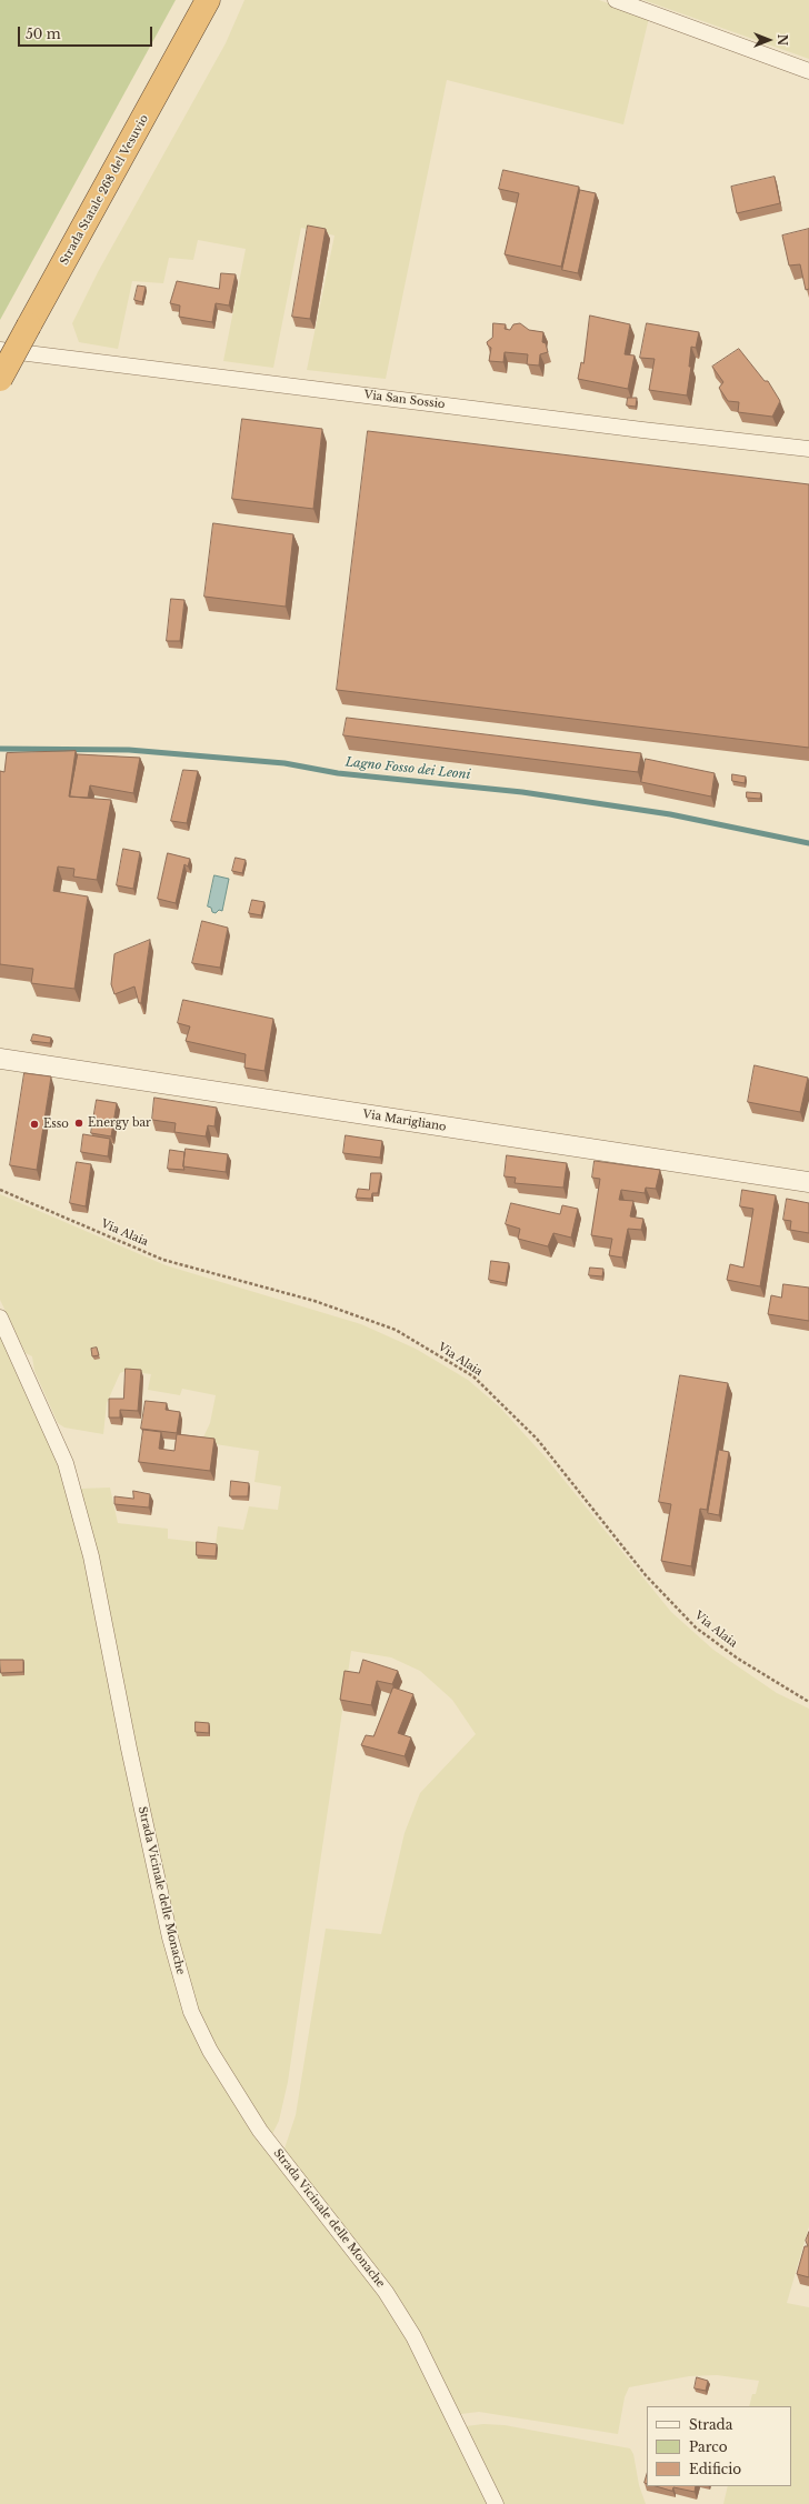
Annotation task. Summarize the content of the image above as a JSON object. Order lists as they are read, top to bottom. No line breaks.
{"streets":{"highway":["Strada Statale 268 del Vesuvio"],"street":["Via San Sossio","Via Marigliano","Strada Vicinale delle Monache"],"path":["Via Alaia"]},"water":["Lagno Fosso dei Leoni"],"places":["Energy bar","Esso"],"legend":["Strada","Parco","Edificio"],"scale_bar":"50 m","north":"right"}
